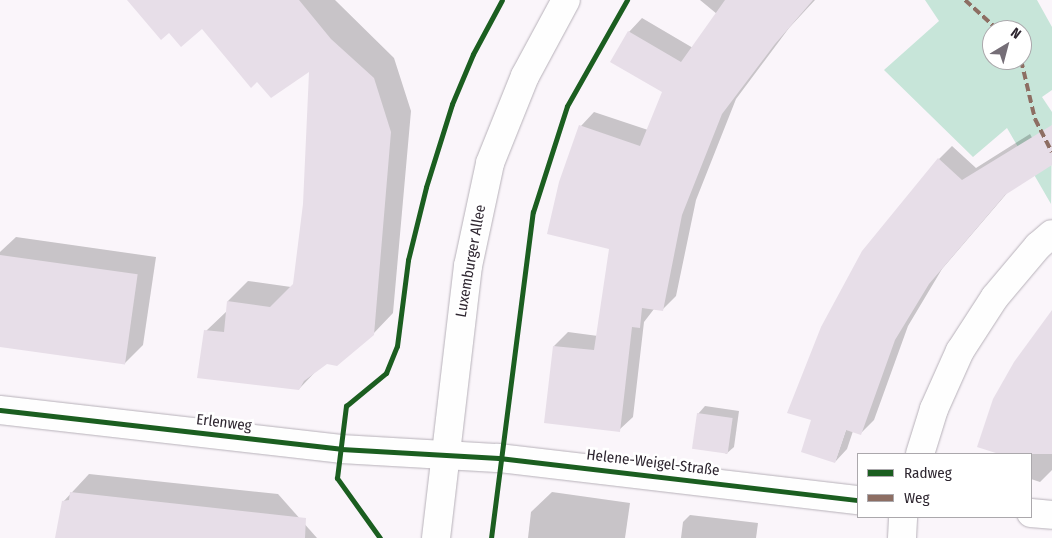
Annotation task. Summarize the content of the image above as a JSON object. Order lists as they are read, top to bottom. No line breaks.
{"streets":{"street":["Luxemburger Allee","Erlenweg","Helene-Weigel-Straße"]},"crossings":[["Luxemburger Allee","Erlenweg"],["Luxemburger Allee","Helene-Weigel-Straße"],["Erlenweg","Helene-Weigel-Straße"]],"legend":["Radweg","Weg"],"north":"top right"}
